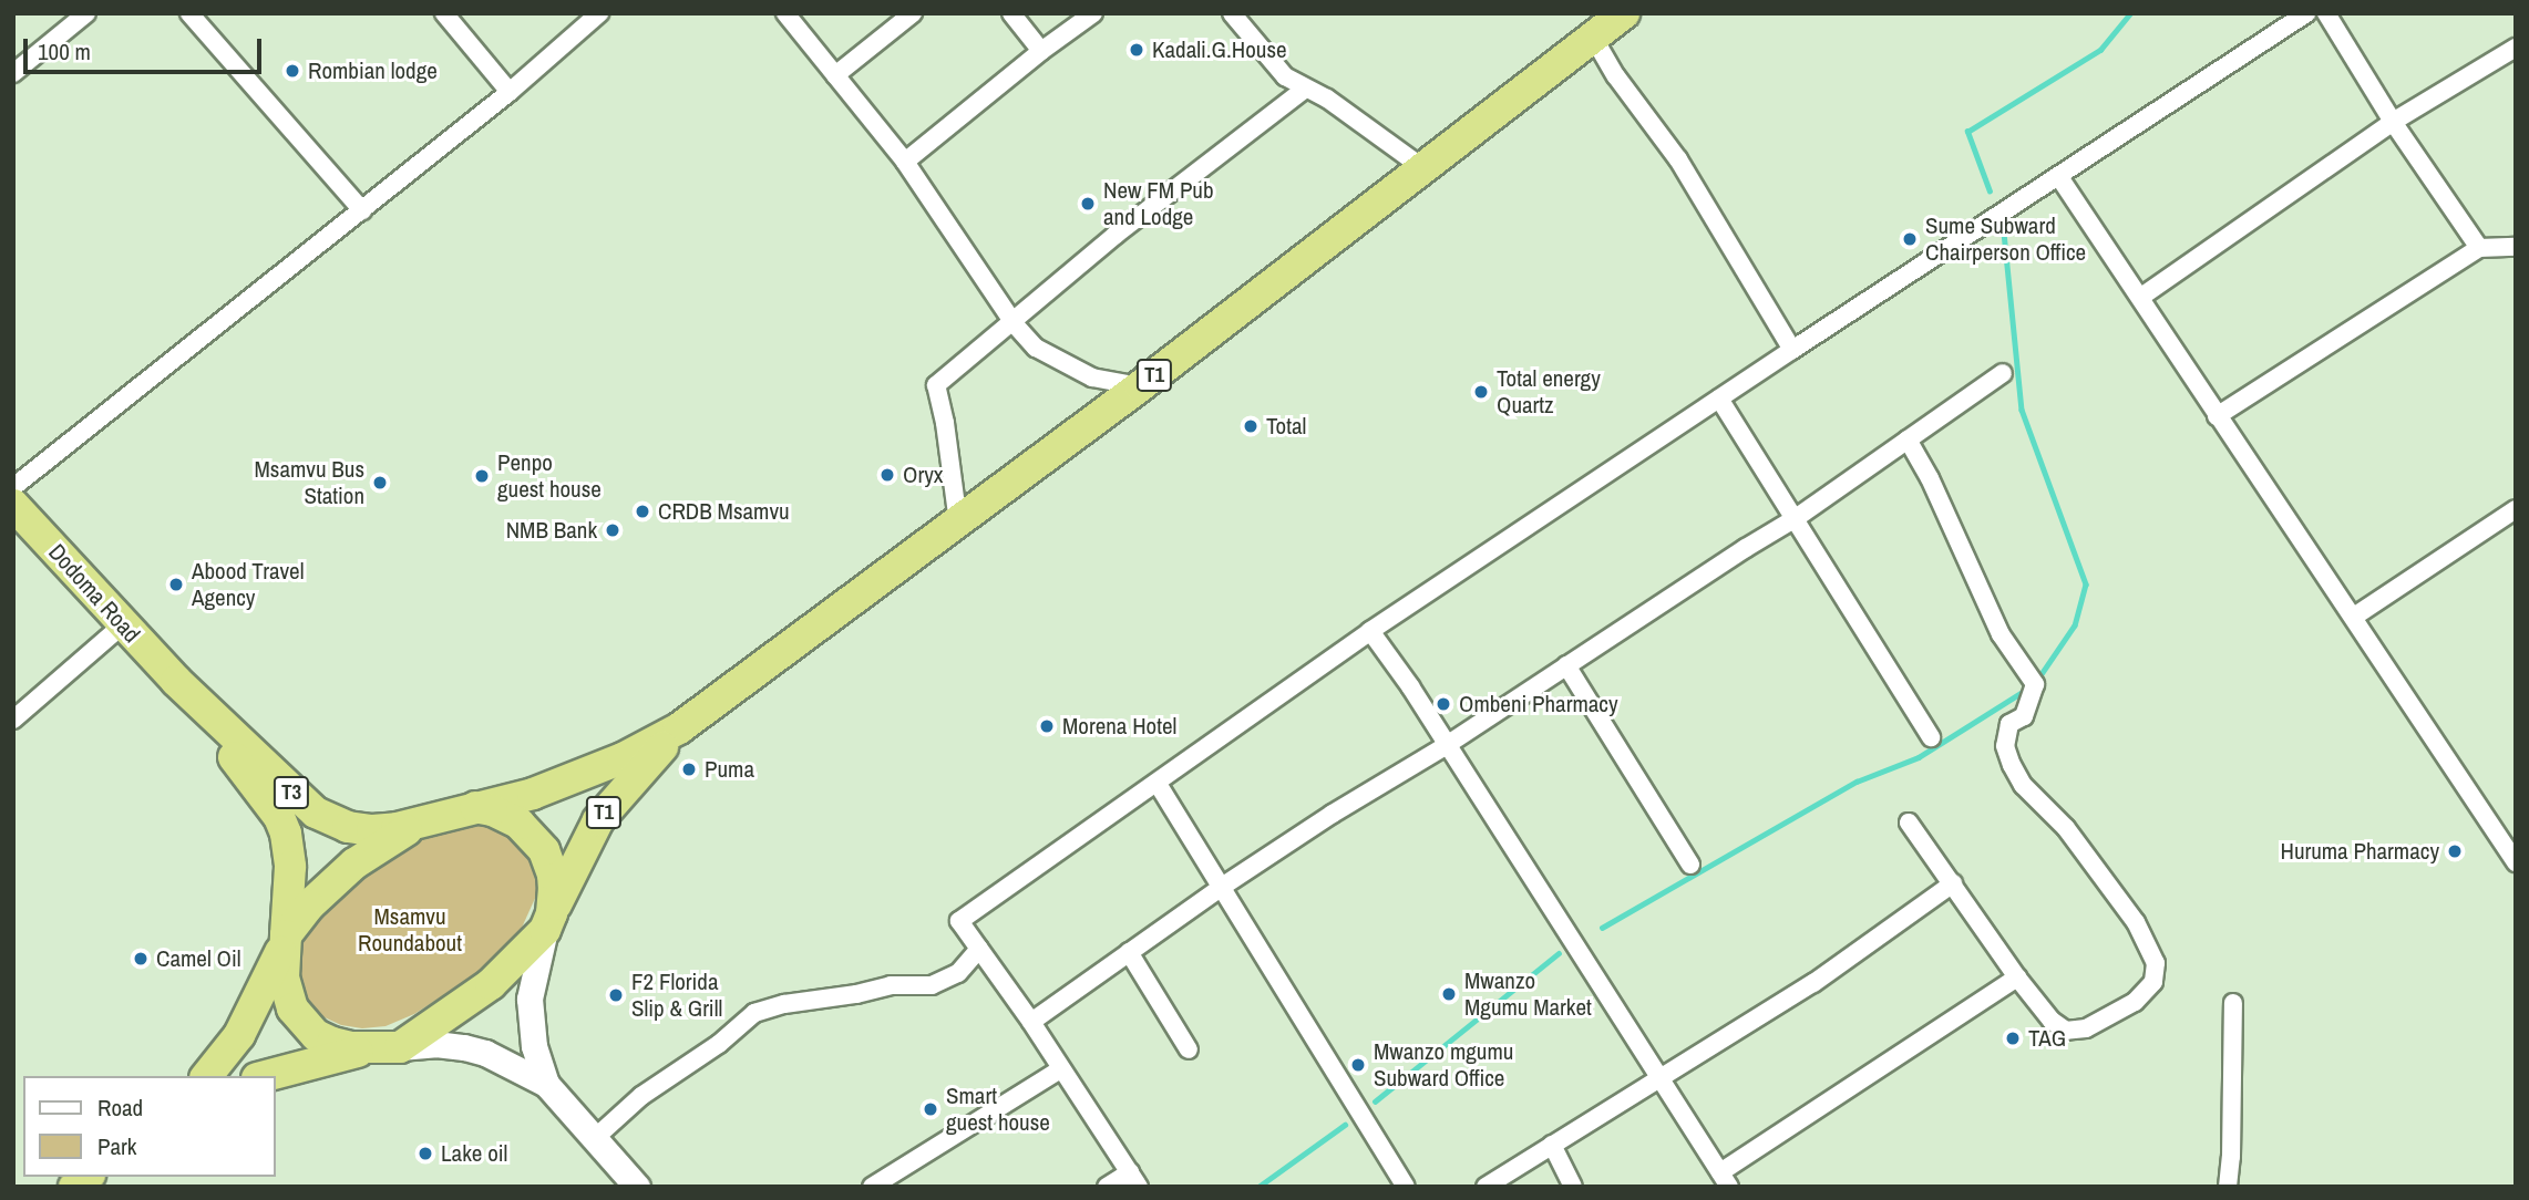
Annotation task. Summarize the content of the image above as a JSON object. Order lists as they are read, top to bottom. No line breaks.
{"streets":{"highway":["T1","Dodoma Road","T3"]},"crossings":[["T1","Dodoma Road"]],"parks":["Msamvu Roundabout"],"places":["Kadali.G.House","Rombian lodge","New FM Pub and Lodge","Sume Subward Chairperson Office","Total energy Quartz","Total","Oryx","Penpo guest house","Msamvu Bus Station","CRDB Msamvu","NMB Bank","Abood Travel Agency","Ombeni Pharmacy","Morena Hotel","Puma","Huruma Pharmacy","Camel Oil","Mwanzo Mgumu Market","F2 Florida Slip & Grill","TAG","Mwanzo mgumu Subward Office","Smart guest house","Lake oil"],"legend":["Road","Park"],"scale_bar":"100 m"}
